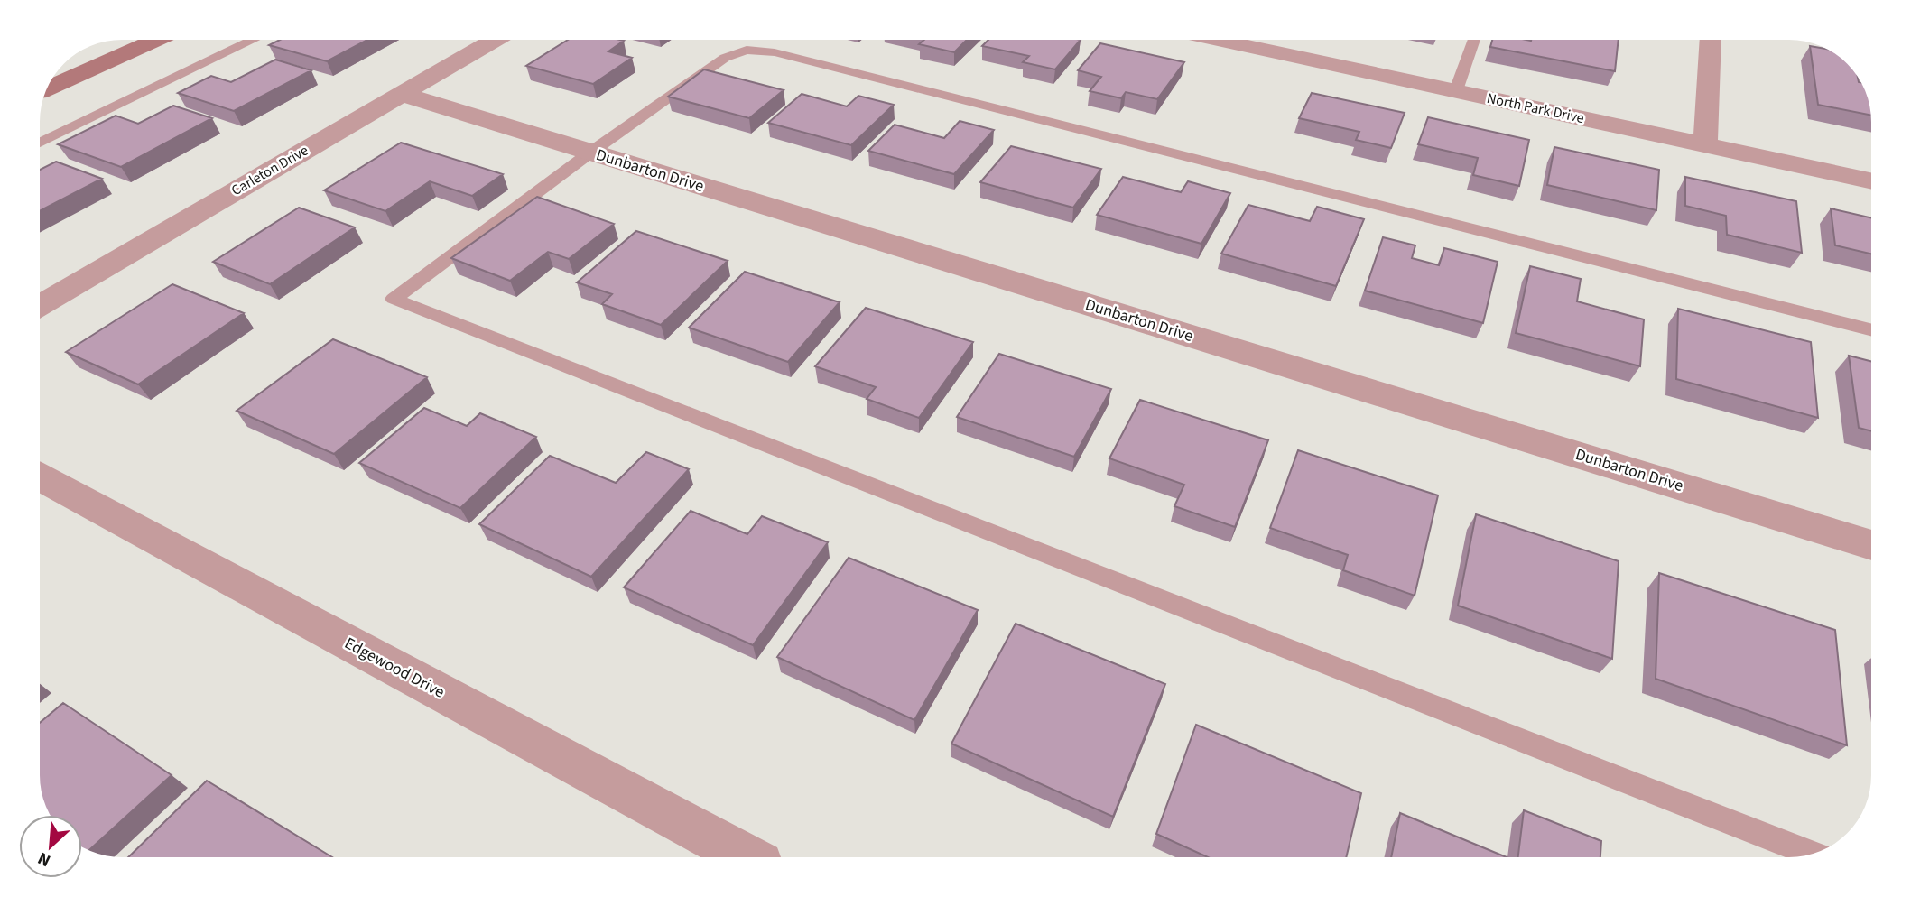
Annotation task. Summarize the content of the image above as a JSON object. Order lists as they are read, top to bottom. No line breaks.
{"streets":{"street":["North Park Drive","Carleton Drive","Dunbarton Drive","Edgewood Drive"]},"crossings":[["Carleton Drive","Dunbarton Drive"]],"north":"bottom left"}
